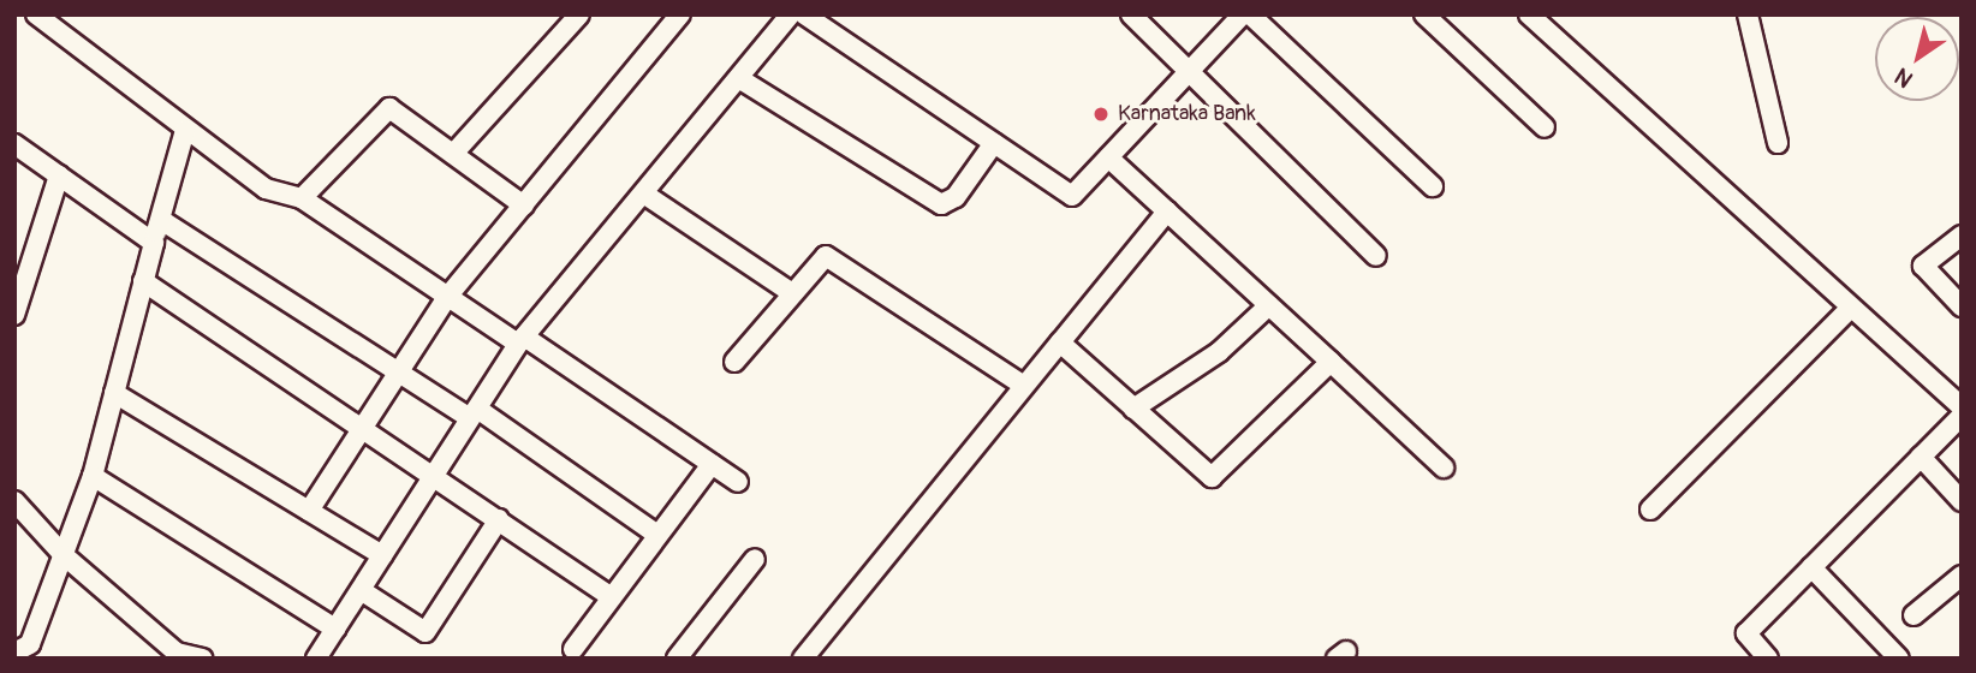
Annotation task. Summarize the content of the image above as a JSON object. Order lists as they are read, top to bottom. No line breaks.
{"places":["Karnataka Bank"],"north":"bottom left"}
